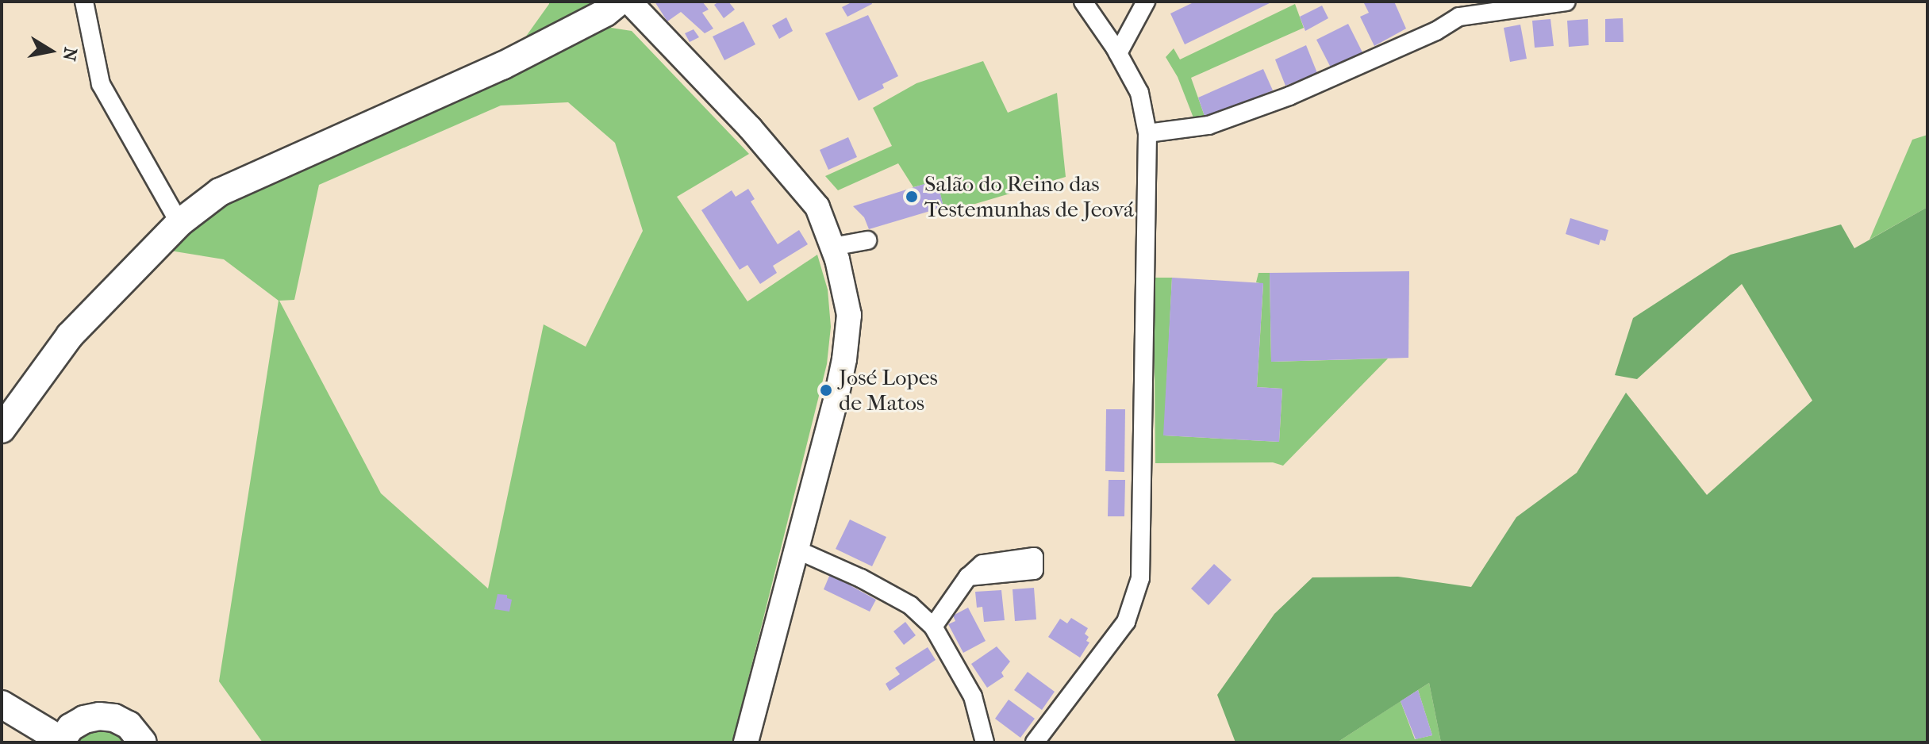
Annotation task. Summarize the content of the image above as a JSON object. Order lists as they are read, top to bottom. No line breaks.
{"places":["Salão do Reino das Testemunhas de Jeová","José Lopes de Matos"],"north":"right"}
